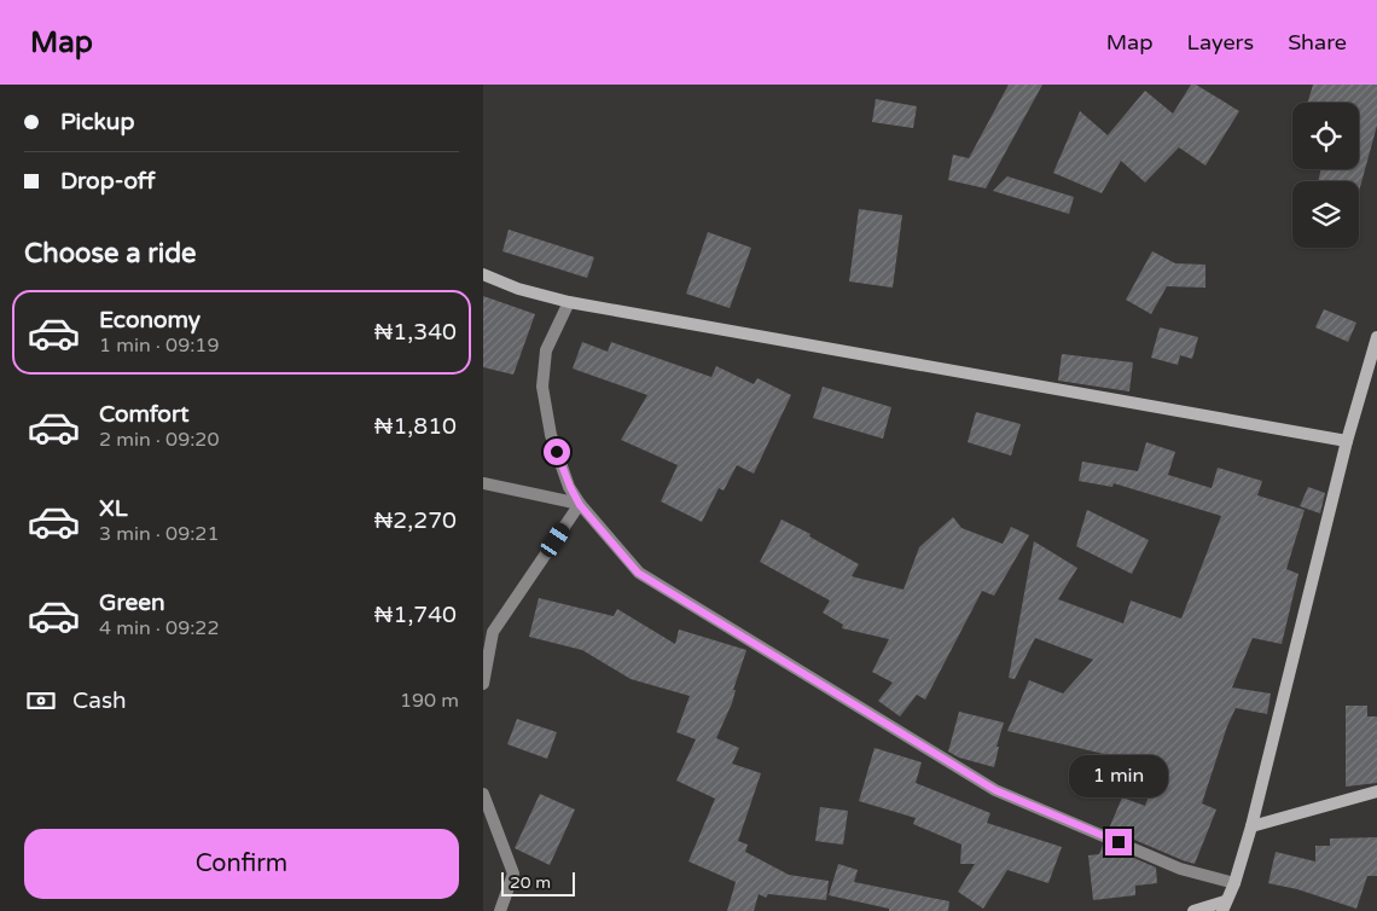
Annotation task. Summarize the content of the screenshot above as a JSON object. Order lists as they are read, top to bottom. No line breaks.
{"scale_bar":"20 m","page":{"header":"Map","nav":["Map","Layers","Share"],"banner":["Pickup","Drop-off"],"heading":"Choose a ride","list":[{"name":"Economy","note":"1 min · 09:19","value":"₦1,340"},{"name":"Comfort","note":"2 min · 09:20","value":"₦1,810"},{"name":"XL","note":"3 min · 09:21","value":"₦2,270"},{"name":"Green","note":"4 min · 09:22","value":"₦1,740"}],"pay":["Cash","190 m"],"bubble":"1 min","buttons":"Confirm","scale":"20 m"}}
